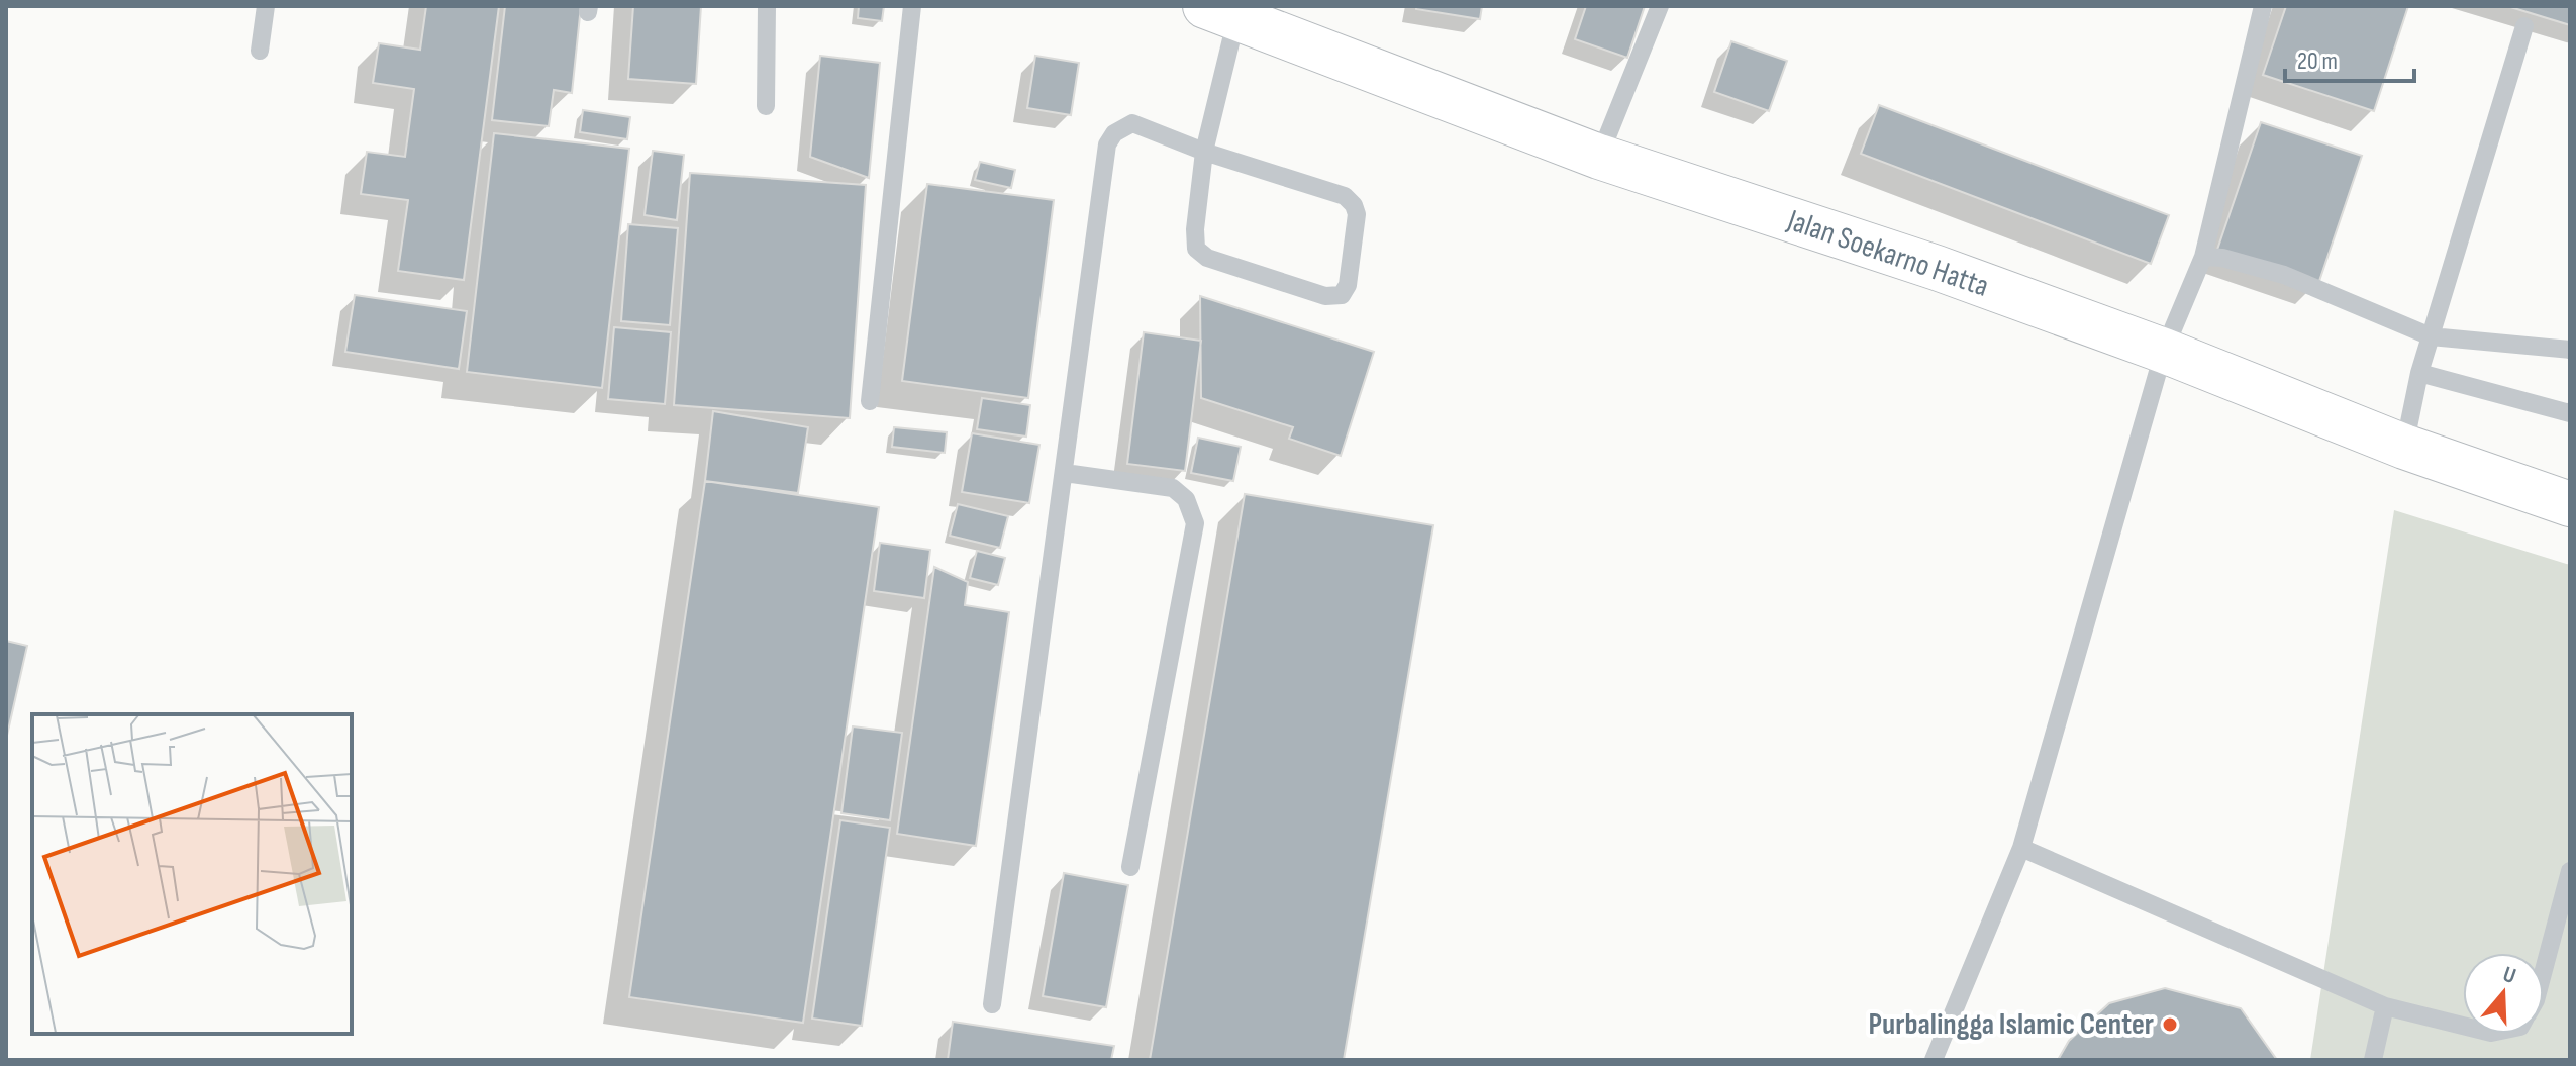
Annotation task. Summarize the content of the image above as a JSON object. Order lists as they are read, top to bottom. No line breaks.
{"streets":{"main road":["Jalan Soekarno Hatta"]},"places":["Purbalingga Islamic Center"],"scale_bar":"20 m","north":"top"}
